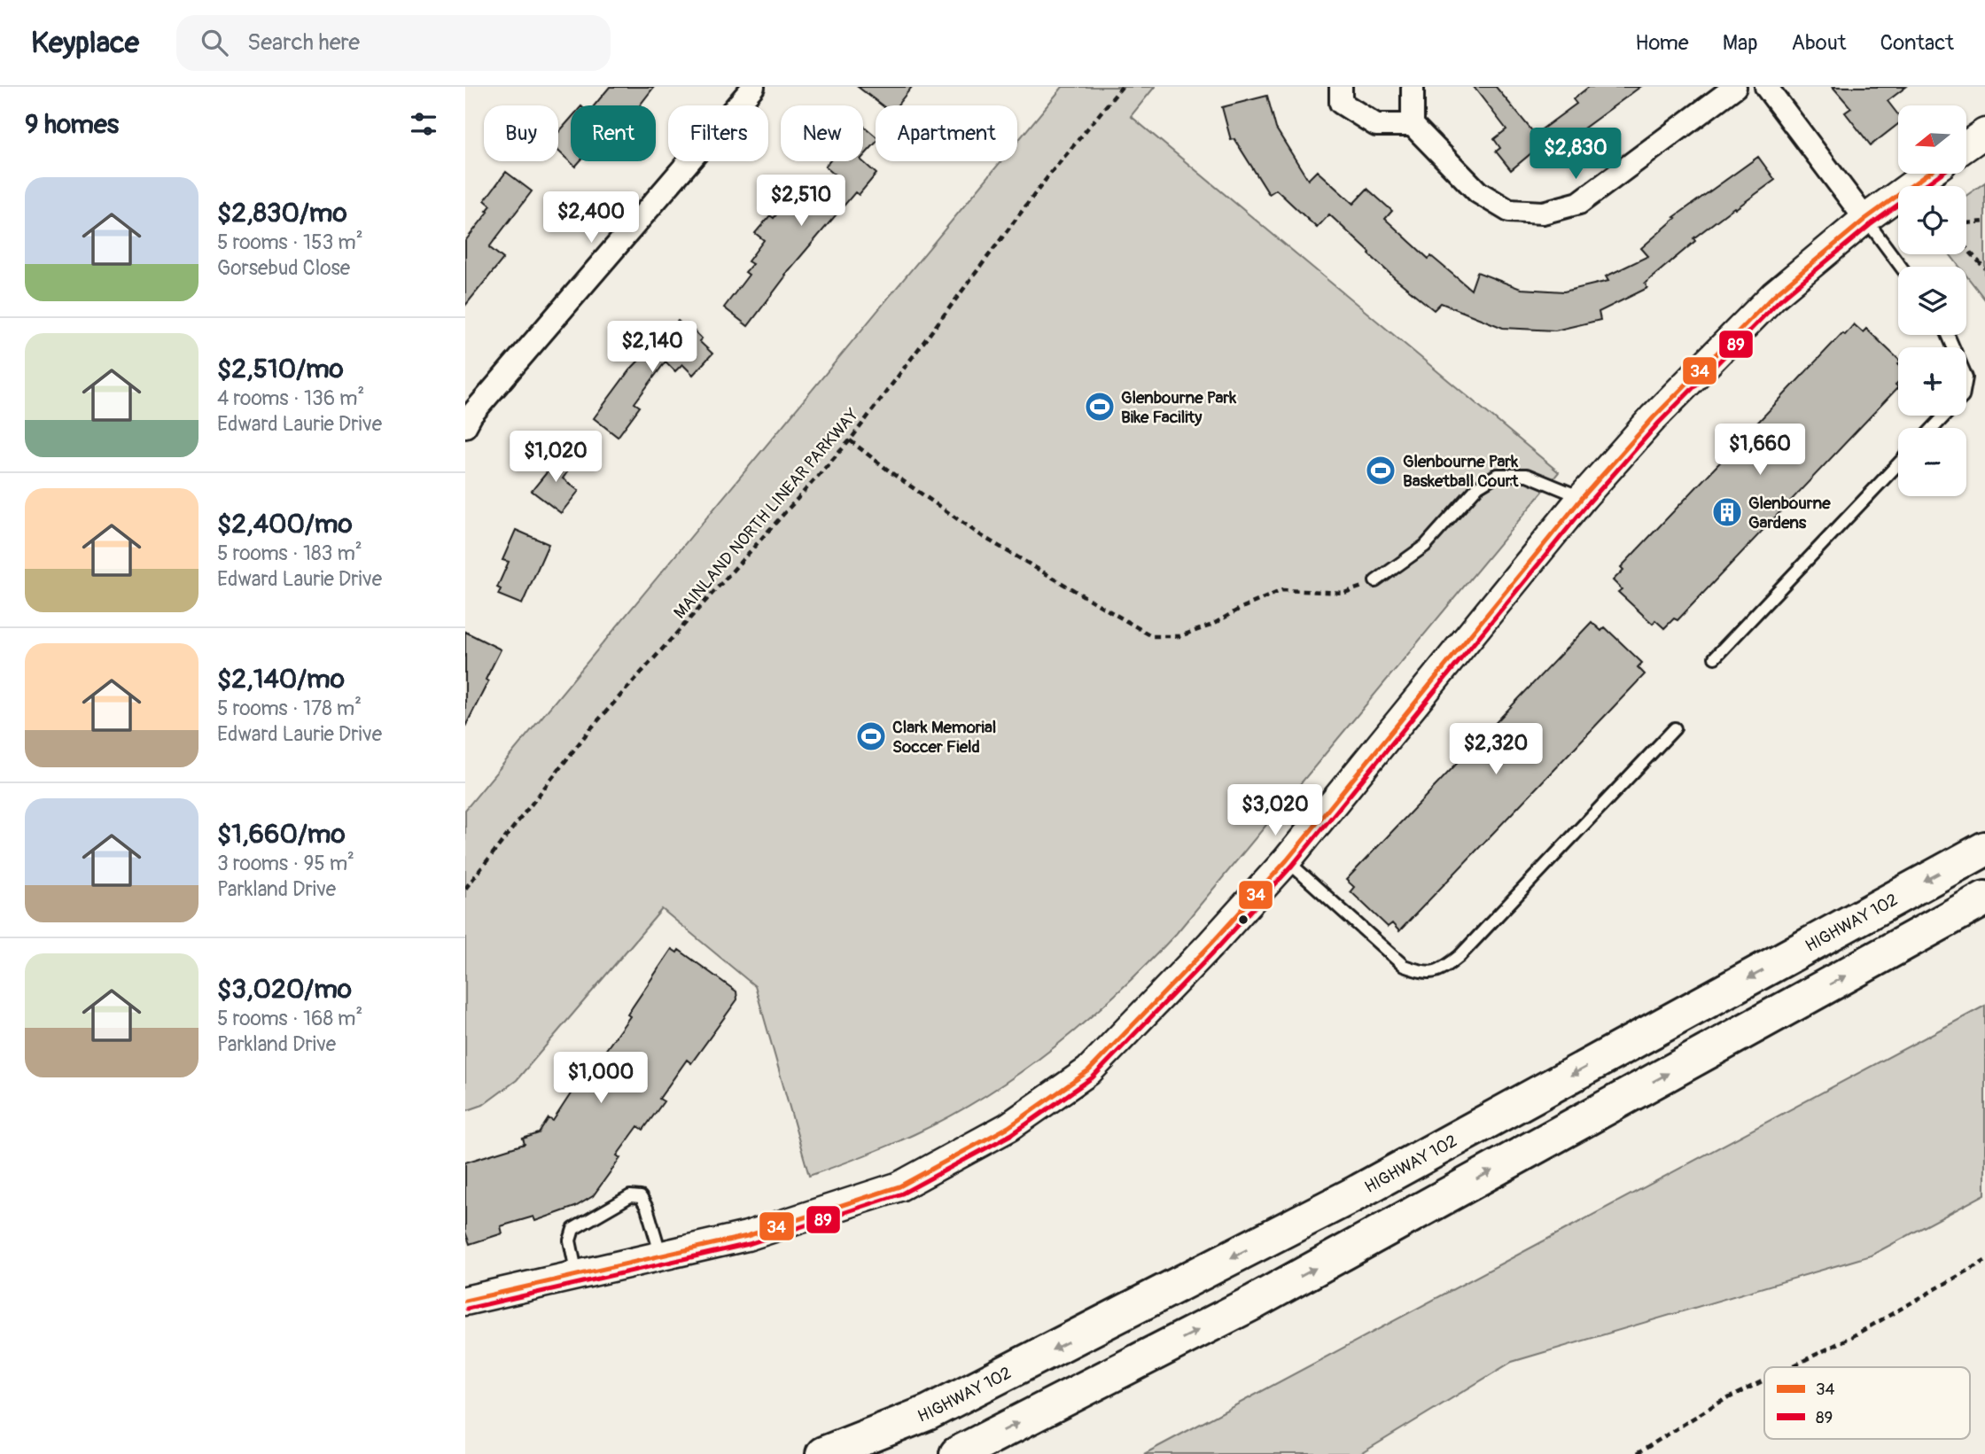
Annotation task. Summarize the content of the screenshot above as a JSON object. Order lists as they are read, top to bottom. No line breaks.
{"streets":{"highway":["HIGHWAY 102"],"path":["MAINLAND NORTH LINEAR PARKWAY"]},"places":{"sports":["Glenbourne Park Bike Facility","Glenbourne Park Basketball Court","Clark Memorial Soccer Field"],"building":["Glenbourne Gardens"]},"lines":["transit line 34","transit line 89"],"legend":["34","89"],"north":"left","page":{"header":"Keyplace","search":"Search here","nav":["Home","Map","About","Contact"],"heading":"9 homes","map_buttons":["+","−"],"chip":["Buy","Rent","Filters","New","Apartment"],"price":["$2,830","$2,510","$2,400","$2,140","$1,660","$1,020","$2,320","$3,020","$1,000"],"list":[{"name":"$2,830/mo","note":"5 rooms · 153 m² · Gorsebud Close"},{"name":"$2,510/mo","note":"4 rooms · 136 m² · Edward Laurie Drive"},{"name":"$2,400/mo","note":"5 rooms · 183 m² · Edward Laurie Drive"},{"name":"$2,140/mo","note":"5 rooms · 178 m² · Edward Laurie Drive"},{"name":"$1,660/mo","note":"3 rooms · 95 m² · Parkland Drive"},{"name":"$3,020/mo","note":"5 rooms · 168 m² · Parkland Drive"}]}}
